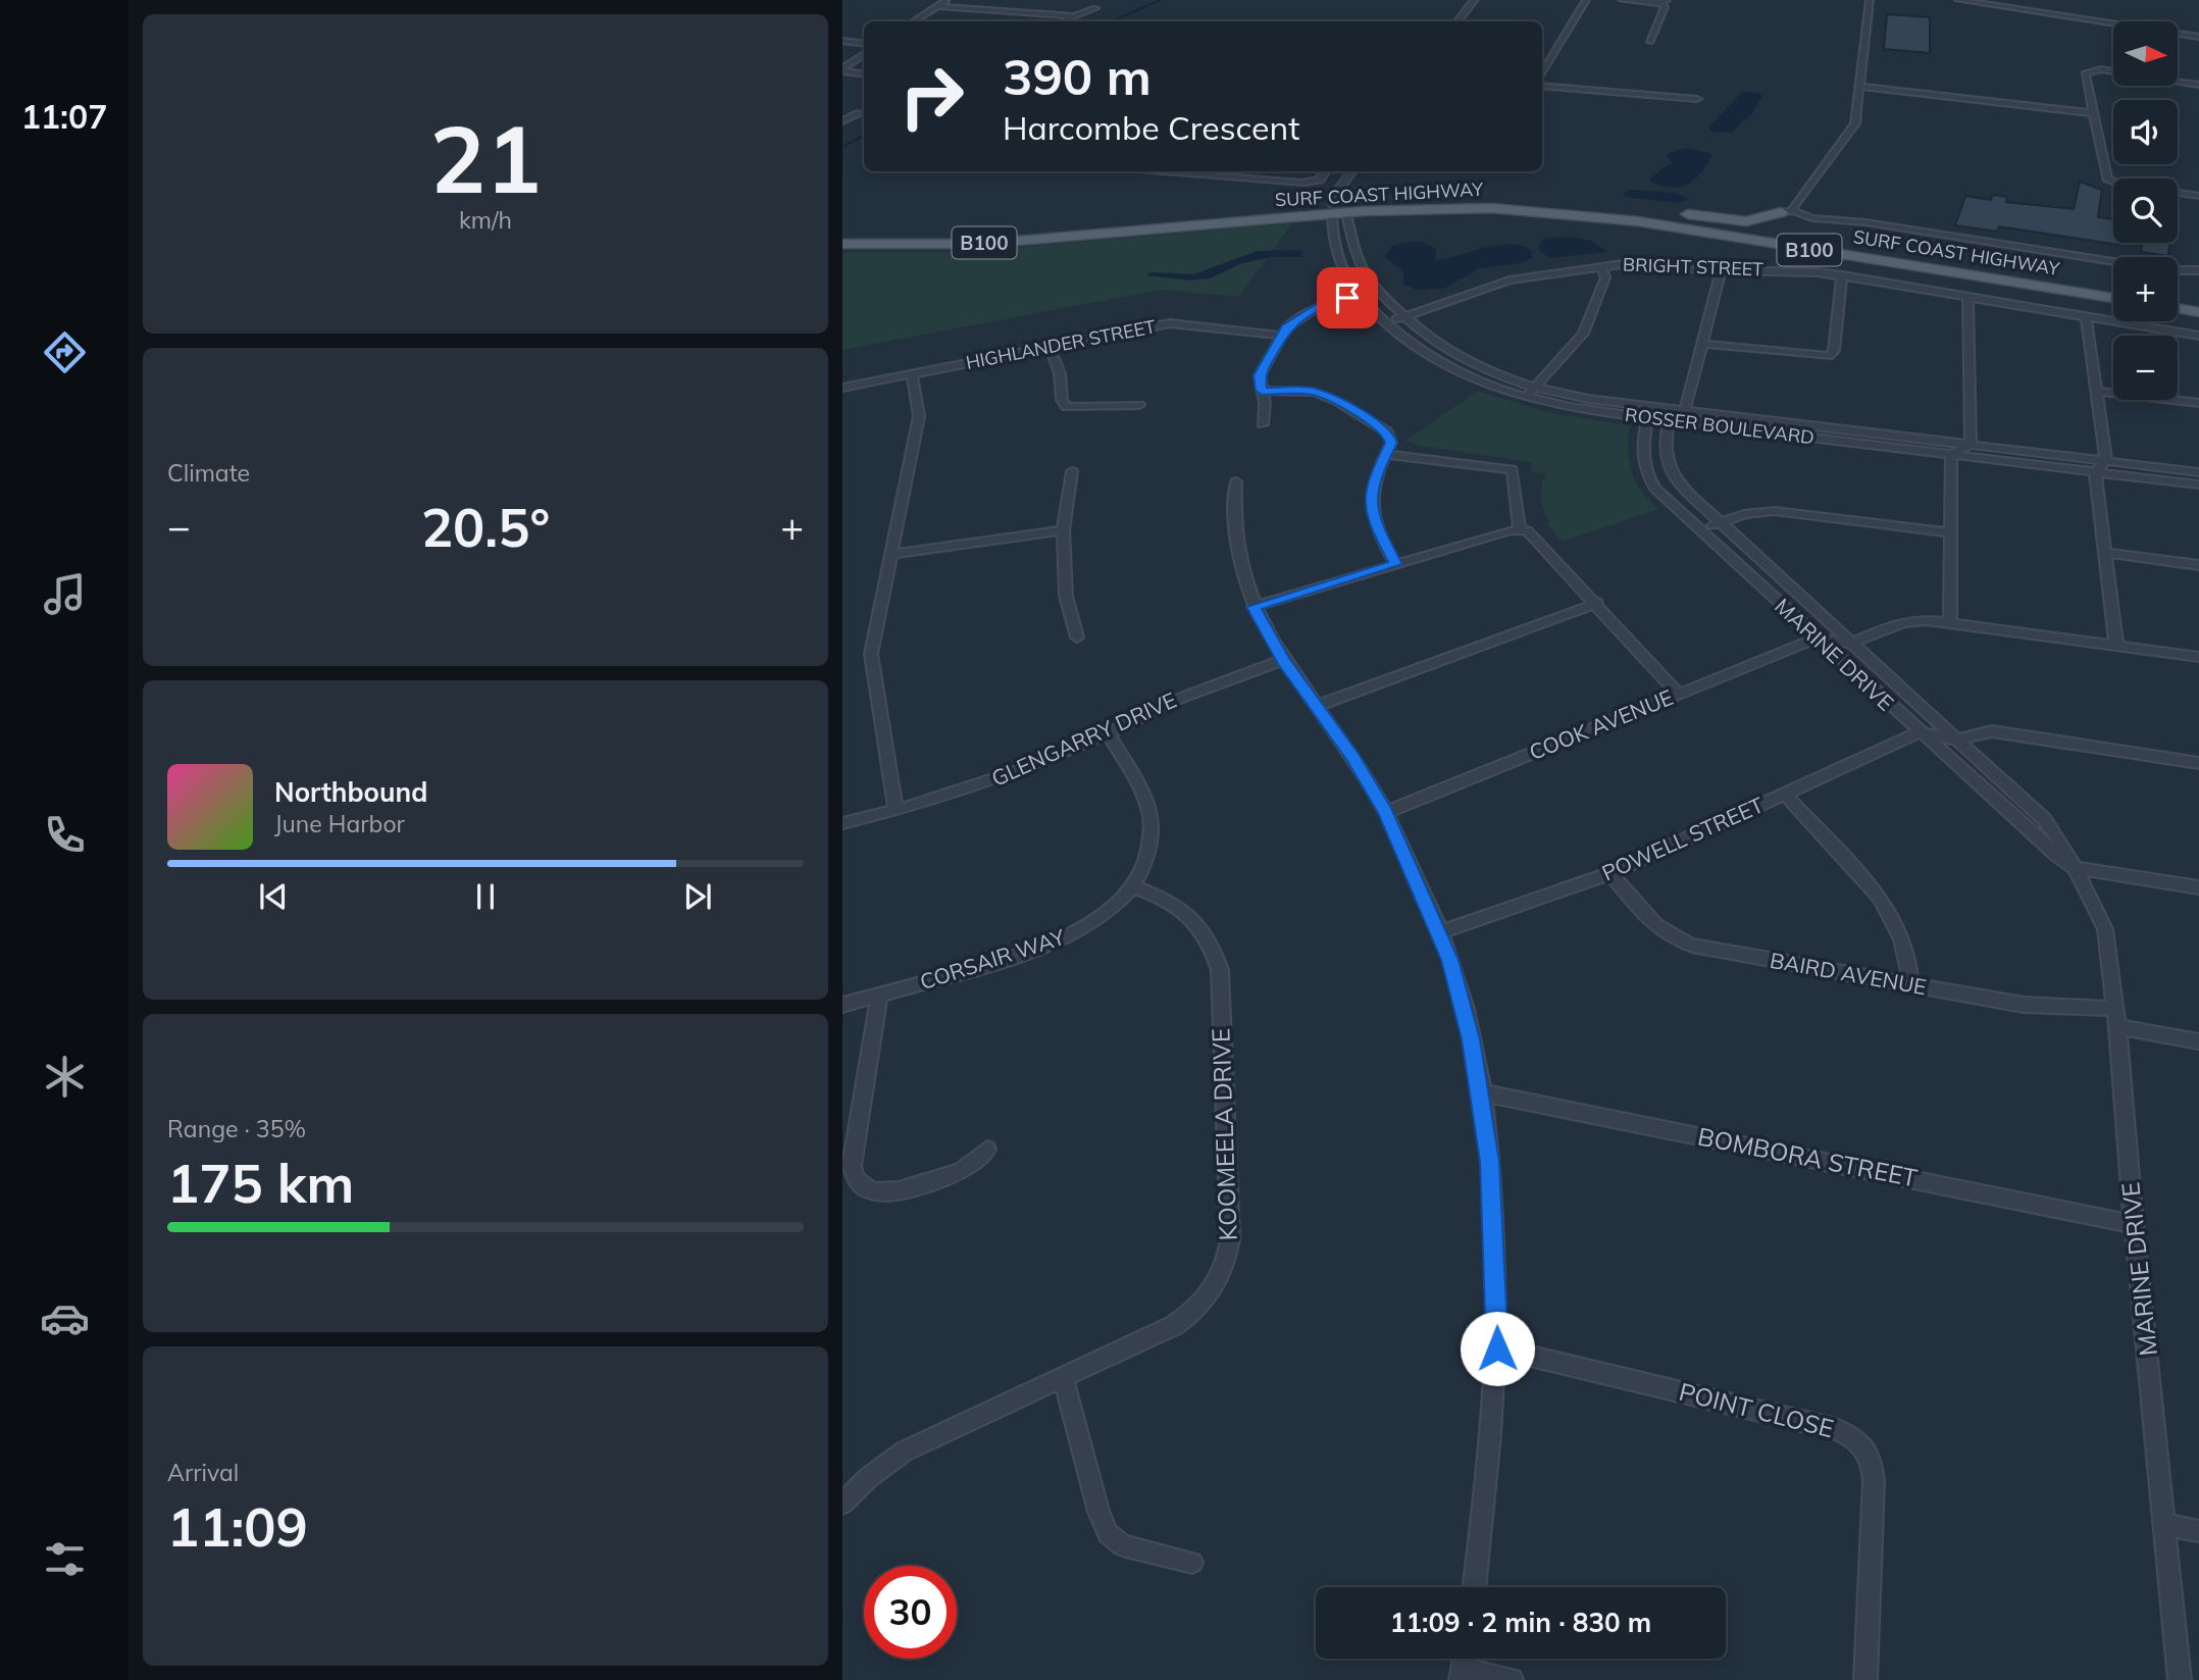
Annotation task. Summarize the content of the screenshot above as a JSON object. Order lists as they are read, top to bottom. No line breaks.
{"streets":{"main road":["SURF COAST HIGHWAY","B100"],"street":["BRIGHT STREET","HIGHLANDER STREET","ROSSER BOULEVARD","MARINE DRIVE","COOK AVENUE","GLENGARRY DRIVE","POWELL STREET","CORSAIR WAY","BAIRD AVENUE","KOOMEELA DRIVE","BOMBORA STREET","POINT CLOSE"]},"crossings":[["SURF COAST HIGHWAY","ROSSER BOULEVARD"],["BRIGHT STREET","ROSSER BOULEVARD"],["ROSSER BOULEVARD","MARINE DRIVE"],["MARINE DRIVE","COOK AVENUE"],["MARINE DRIVE","POWELL STREET"],["MARINE DRIVE","BAIRD AVENUE"],["MARINE DRIVE","BOMBORA STREET"],["GLENGARRY DRIVE","CORSAIR WAY"],["POWELL STREET","BAIRD AVENUE"],["CORSAIR WAY","KOOMEELA DRIVE"]],"north":"right","page":{"tabs":"11:07","tile":[["21","km/h"],"Climate",["Range · 35%","175 km"],["Arrival","11:09"]],"map_buttons":["+","−"],"turn":["390 m","Harcombe Crescent"],"heat":["−","20.5°","+"],"song":["Northbound","June Harbor"],"limit":"30","trip":"11:09 · 2 min · 830 m"}}
